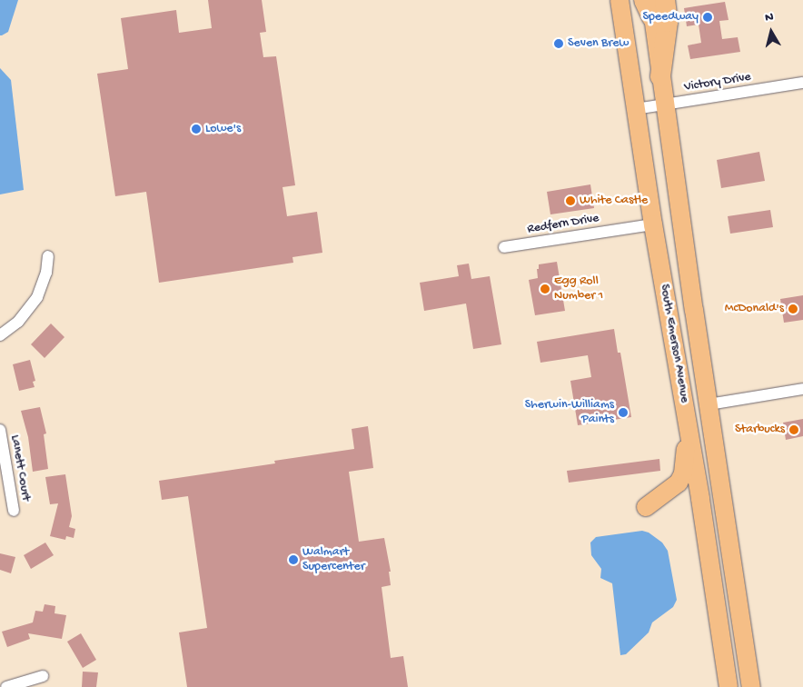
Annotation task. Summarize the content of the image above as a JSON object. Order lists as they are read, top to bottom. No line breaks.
{"streets":{"main road":["South Emerson Avenue"],"street":["Victory Drive","Redfern Drive","Lanett Court"]},"crossings":[["Victory Drive","South Emerson Avenue"],["Redfern Drive","South Emerson Avenue"]],"places":["Speedway","Seven Brew","Lowe's","White Castle","Egg Roll Number 1","McDonald's","Sherwin-Williams Paints","Starbucks","Walmart Supercenter"],"north":"top"}
